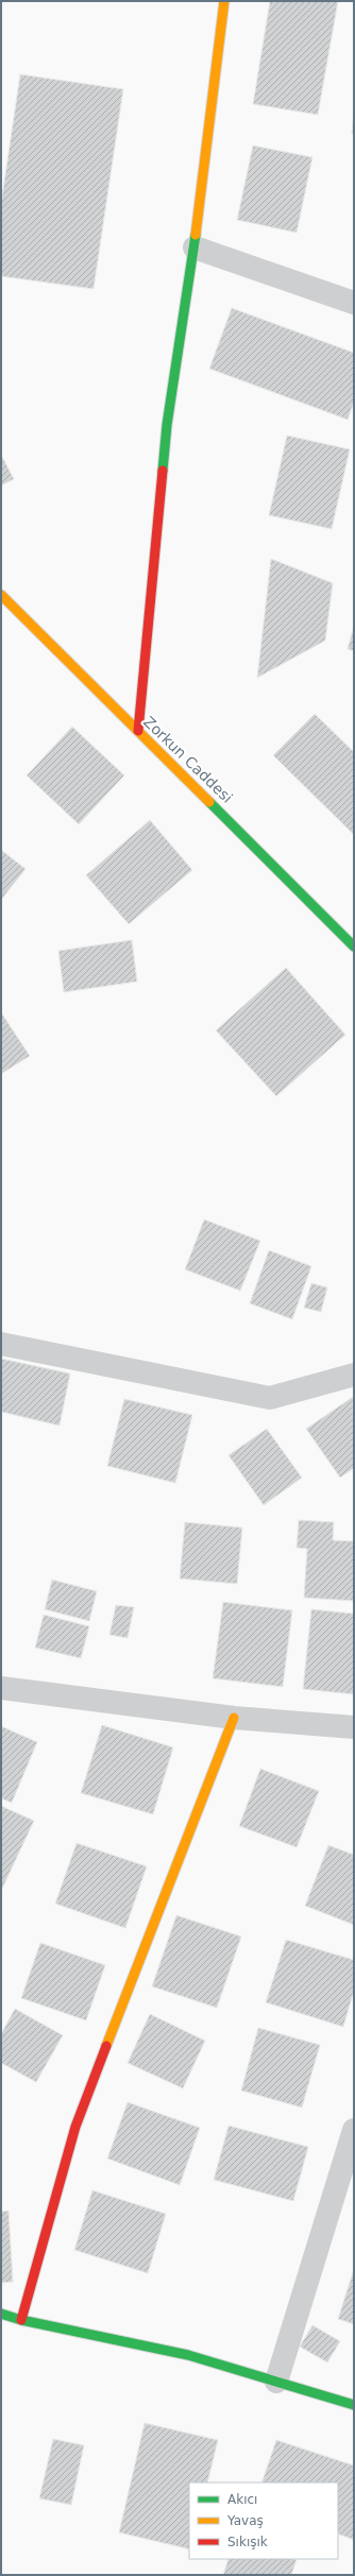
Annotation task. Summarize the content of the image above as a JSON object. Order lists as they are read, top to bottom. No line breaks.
{"streets":{"street":["Zorkun Caddesi"]},"legend":["Akıcı","Yavaş","Sıkışık"]}
